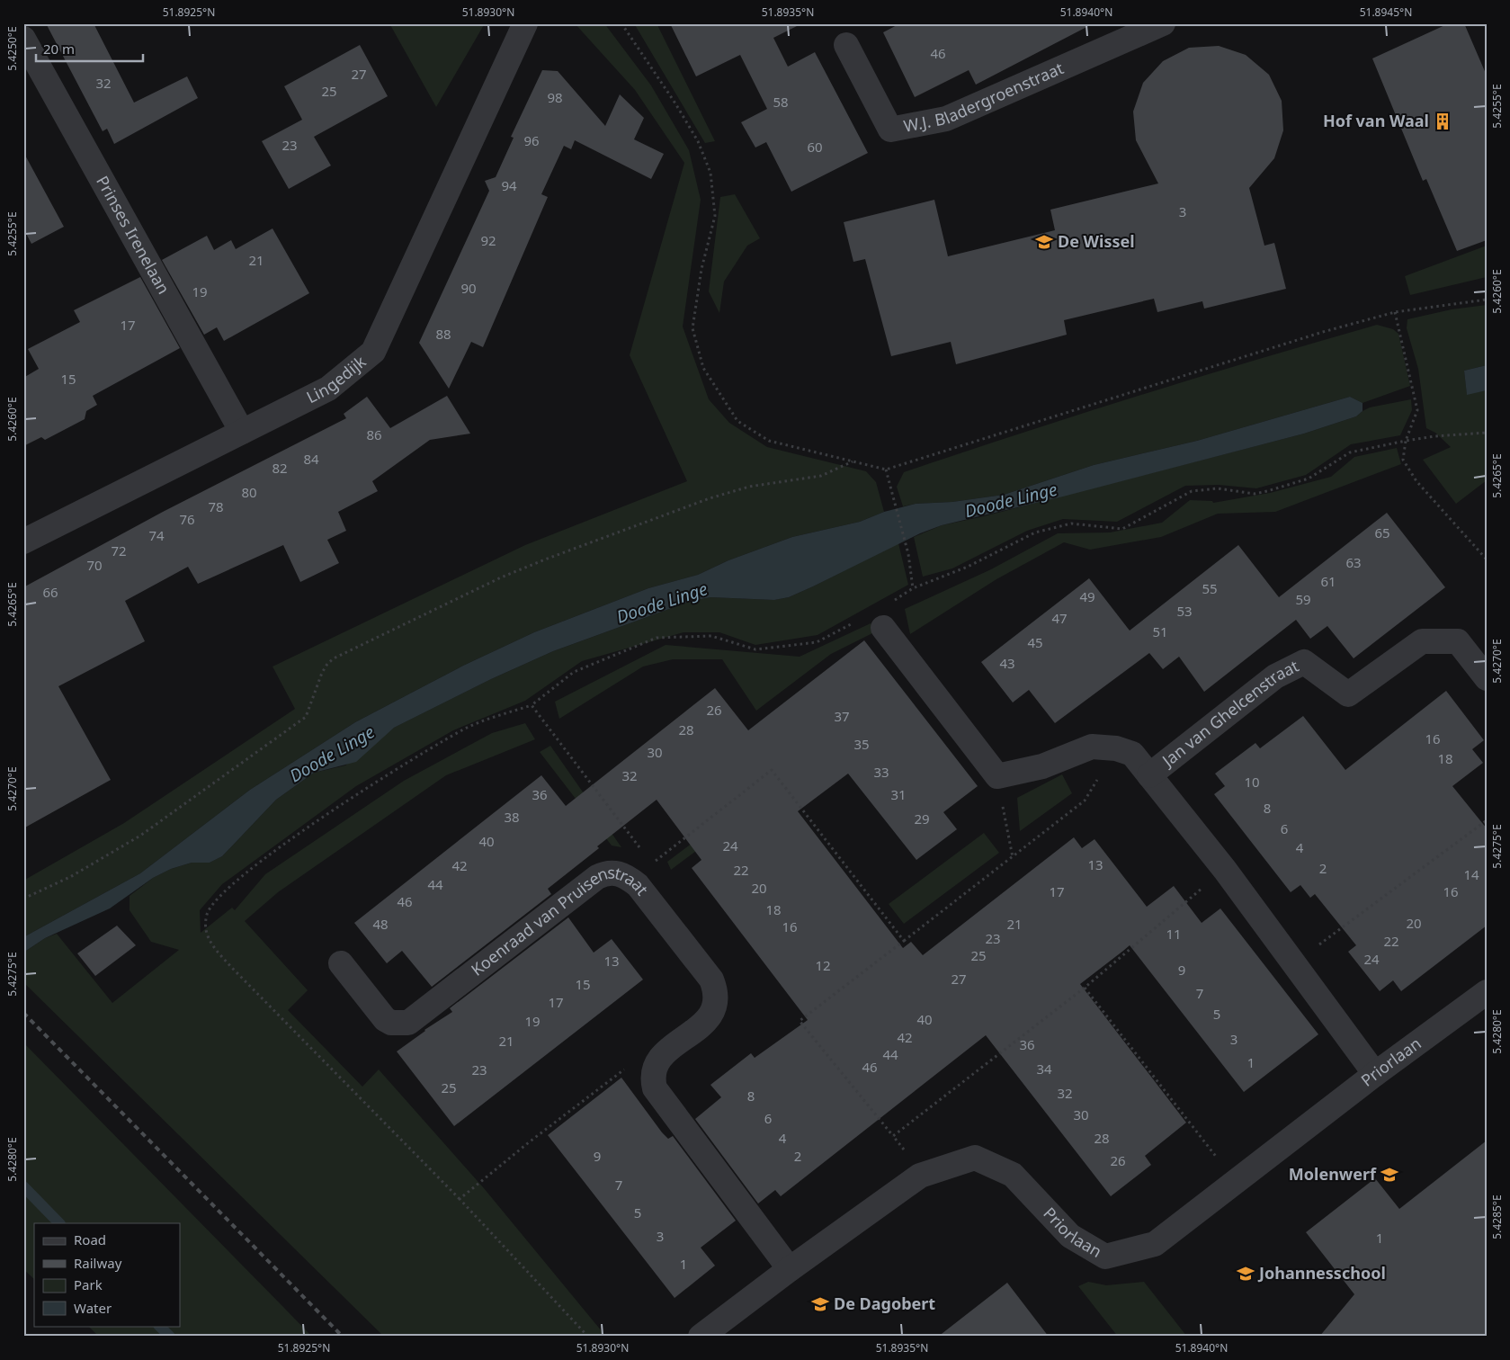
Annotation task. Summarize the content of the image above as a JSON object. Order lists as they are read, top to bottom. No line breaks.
{"streets":{"street":["W.J. Bladergroenstraat","Prinses Irenelaan","Lingedijk","Jan van Ghelcenstraat","Koenraad van Pruisenstraat","Priorlaan"]},"crossings":[["Prinses Irenelaan","Lingedijk"],["Jan van Ghelcenstraat","Priorlaan"]],"water":["Doode Linge"],"places":{"building":["Hof van Waal"],"school or university":["De Wissel","Molenwerf","Johannesschool","De Dagobert"]},"house_numbers":["46","27","32","25","98","58","96","23","60","94","3","92","21","90","19","17","88","15","86","84","82","80","78","76","65","74","72","63","70","61","55","66","49","59","53","47","51","45","43","26","37","28","16","35","30","18","33","32","10","36","31","8","38","29","6","40","24","4","13","42","2","22","14","44","20","17","16","46","18","20","48","21","16","11","23","22","25","24","13","12","9","27","15","7","17","5","40","19","42","3","21","36","44","1","46","34","23","25","32","8","30","6","4","28","9","2","26","7","5","3","1","1"],"legend":["Road","Railway","Park","Water"],"scale_bar":"20 m","coordinates":["51.8925°N","51.8930°N","51.8935°N","51.8940°N","51.8945°N","5.4250°E","5.4255°E","5.4260°E","5.4265°E","5.4270°E","5.4275°E","5.4280°E","5.4285°E"]}
